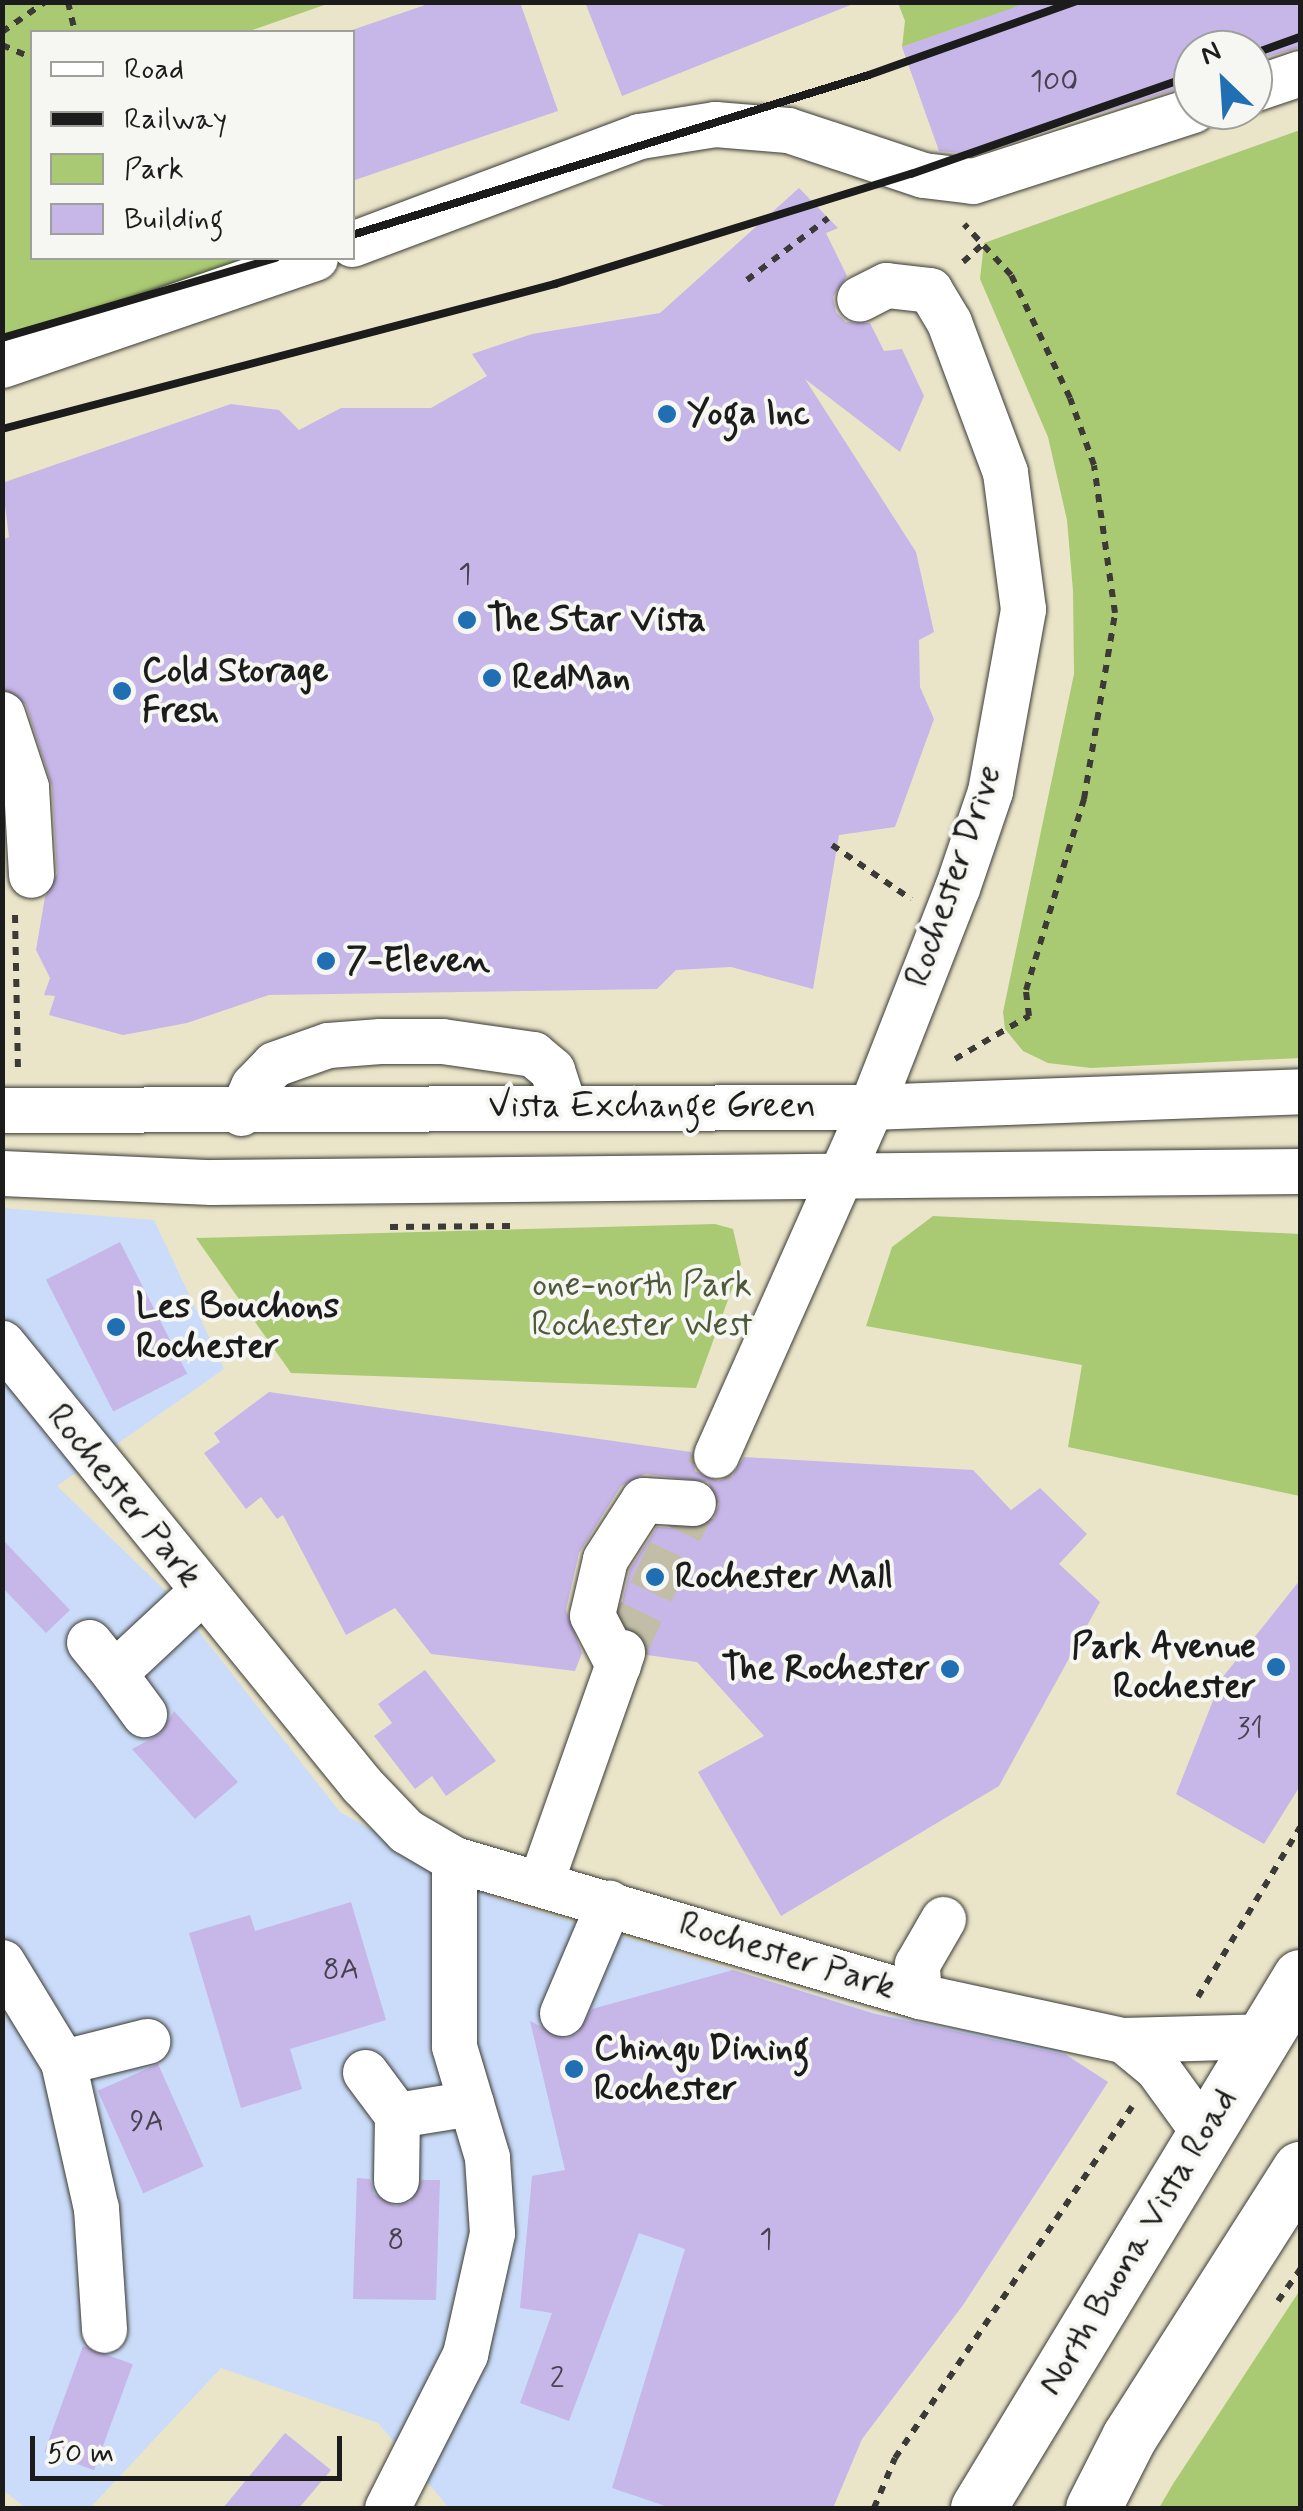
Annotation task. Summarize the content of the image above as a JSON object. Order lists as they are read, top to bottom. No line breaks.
{"streets":{"main road":["North Buona Vista Road"],"street":["Rochester Drive","Vista Exchange Green","Rochester Park"]},"crossings":[["Rochester Drive","Vista Exchange Green"],["Rochester Park","North Buona Vista Road"]],"parks":["one-north Park Rochester West"],"places":["Yoga Inc","The Star Vista","RedMan","Cold Storage Fresh","7-Eleven","Les Bouchons Rochester","Rochester Mall","Park Avenue Rochester","The Rochester","Chingu Dining Rochester"],"house_numbers":["100","1","31","8A","9A","8","1","2"],"legend":["Road","Railway","Park","Building"],"scale_bar":"50 m","north":"top left"}
